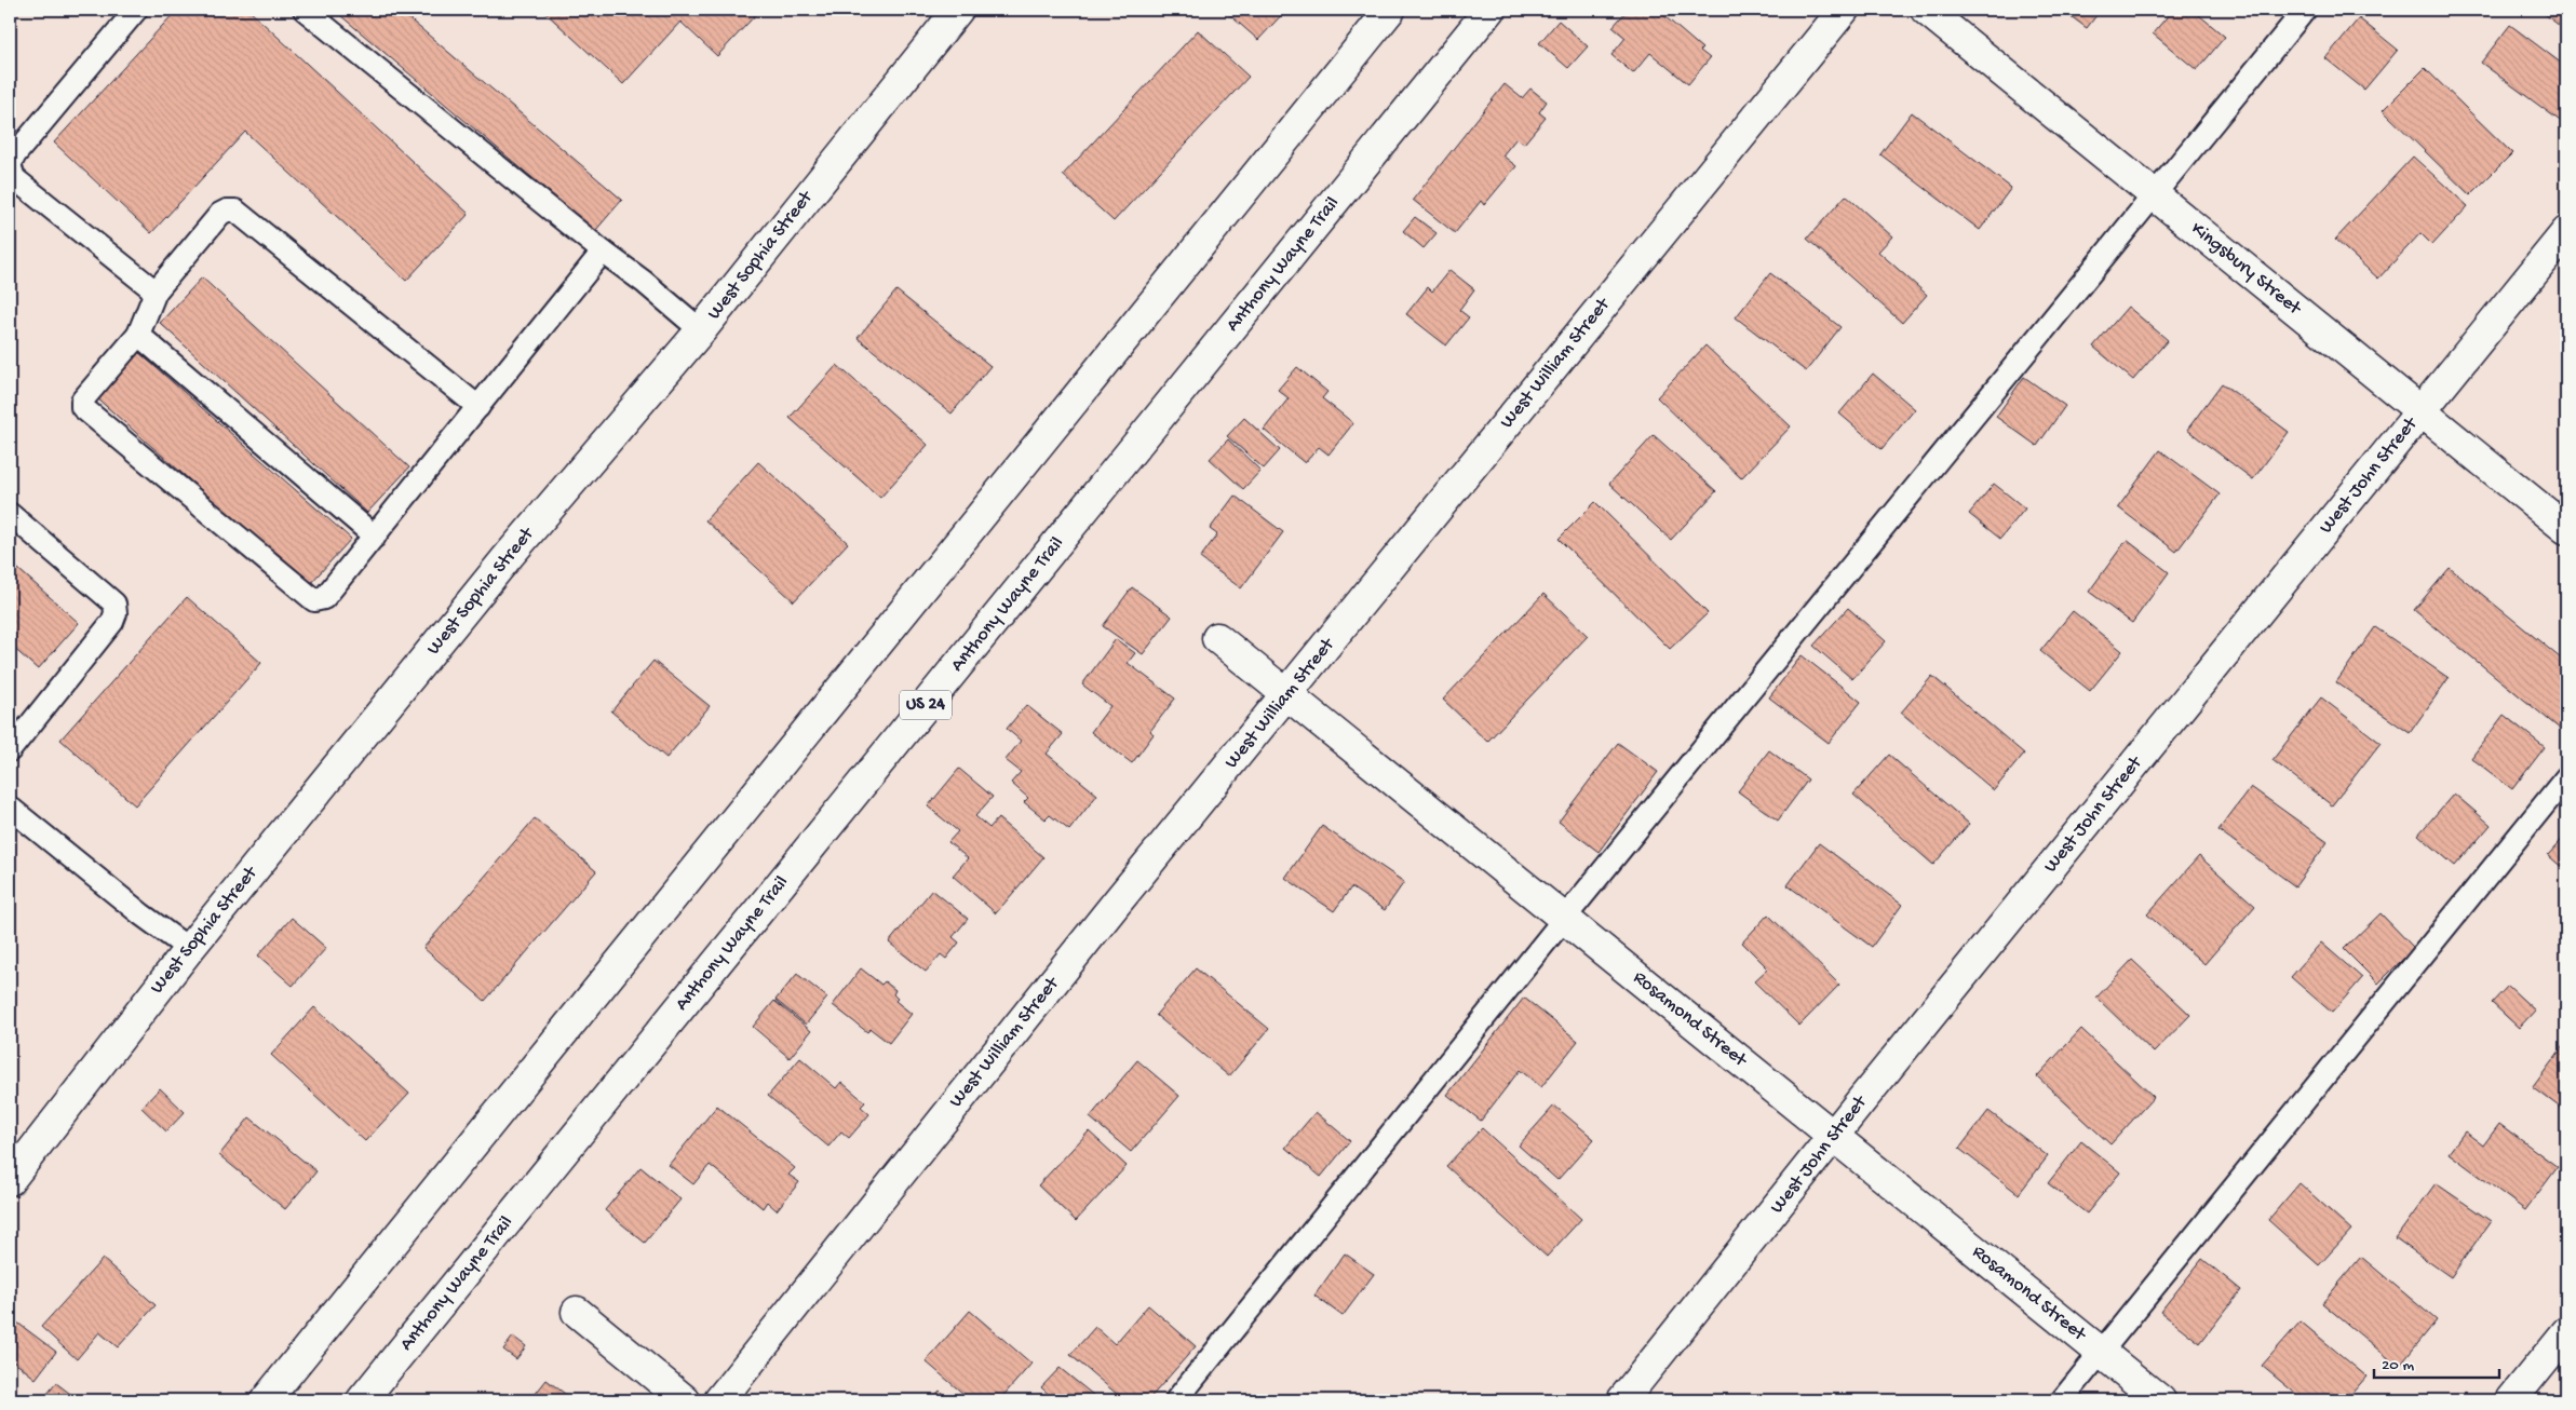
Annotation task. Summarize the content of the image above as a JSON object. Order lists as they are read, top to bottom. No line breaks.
{"streets":{"main road":["West Sophia Street","Anthony Wayne Trail","Kingsbury Street","West William Street","West John Street","US 24","Rosamond Street"]},"crossings":[["Kingsbury Street","West John Street"],["West William Street","Rosamond Street"],["West John Street","Rosamond Street"]],"scale_bar":"20 m"}
